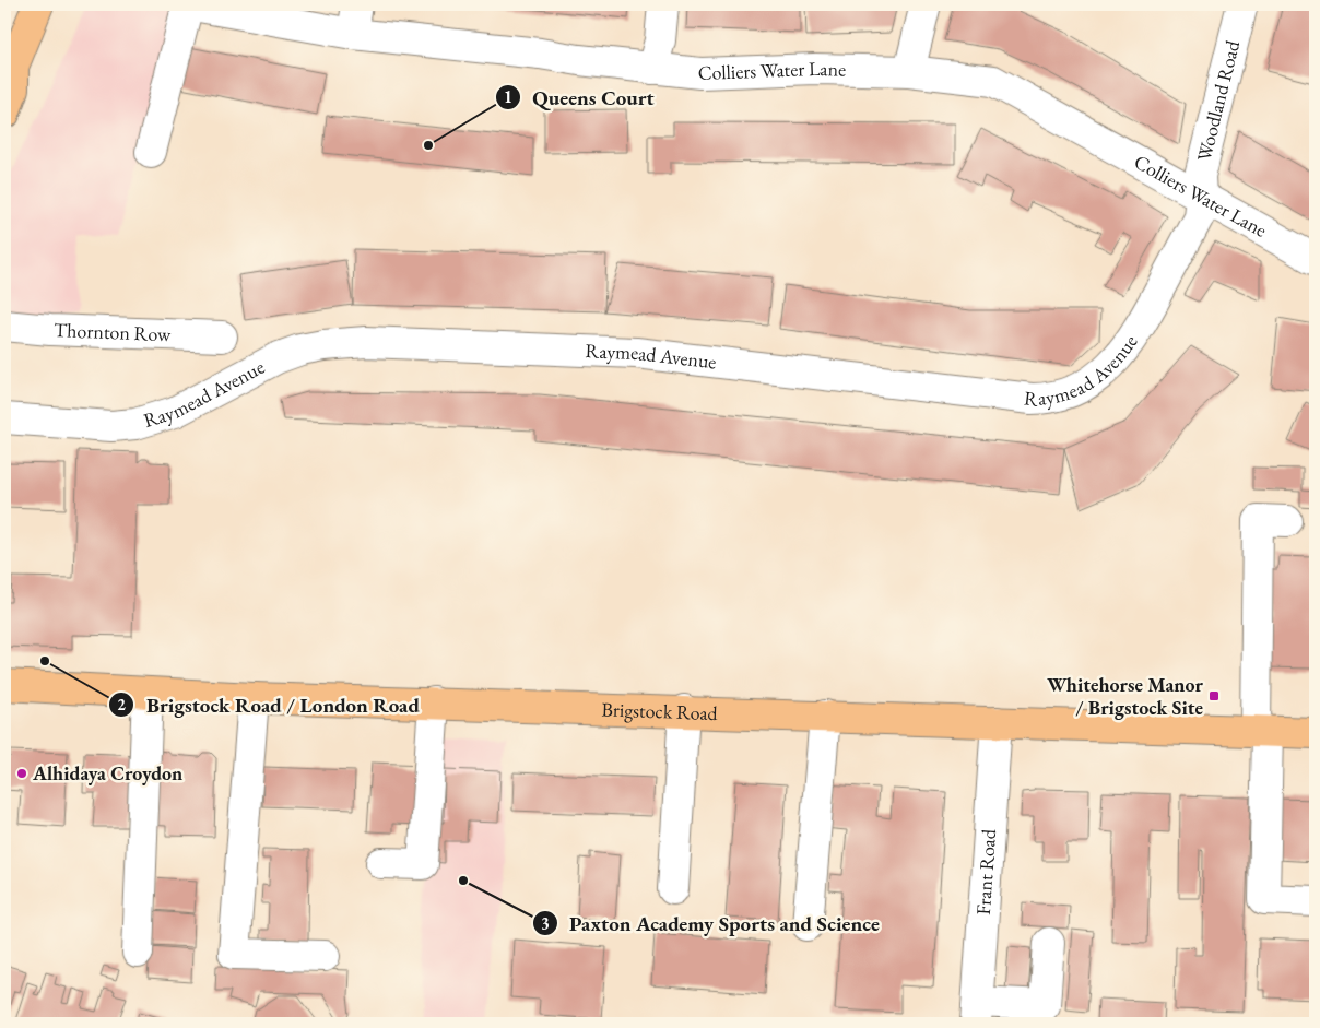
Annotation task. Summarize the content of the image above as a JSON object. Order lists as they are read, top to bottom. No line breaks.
{"streets":{"main road":["Brigstock Road"],"street":["Colliers Water Lane","Woodland Road","Thornton Row","Raymead Avenue","Frant Road"]},"crossings":[["Colliers Water Lane","Woodland Road"],["Colliers Water Lane","Raymead Avenue"],["Woodland Road","Raymead Avenue"],["Brigstock Road","Frant Road"]],"places":{"other":["Queens Court","Brigstock Road / London Road","Alhidaya Croydon","Paxton Academy Sports and Science"],"transit":["Whitehorse Manor / Brigstock Site"]}}
